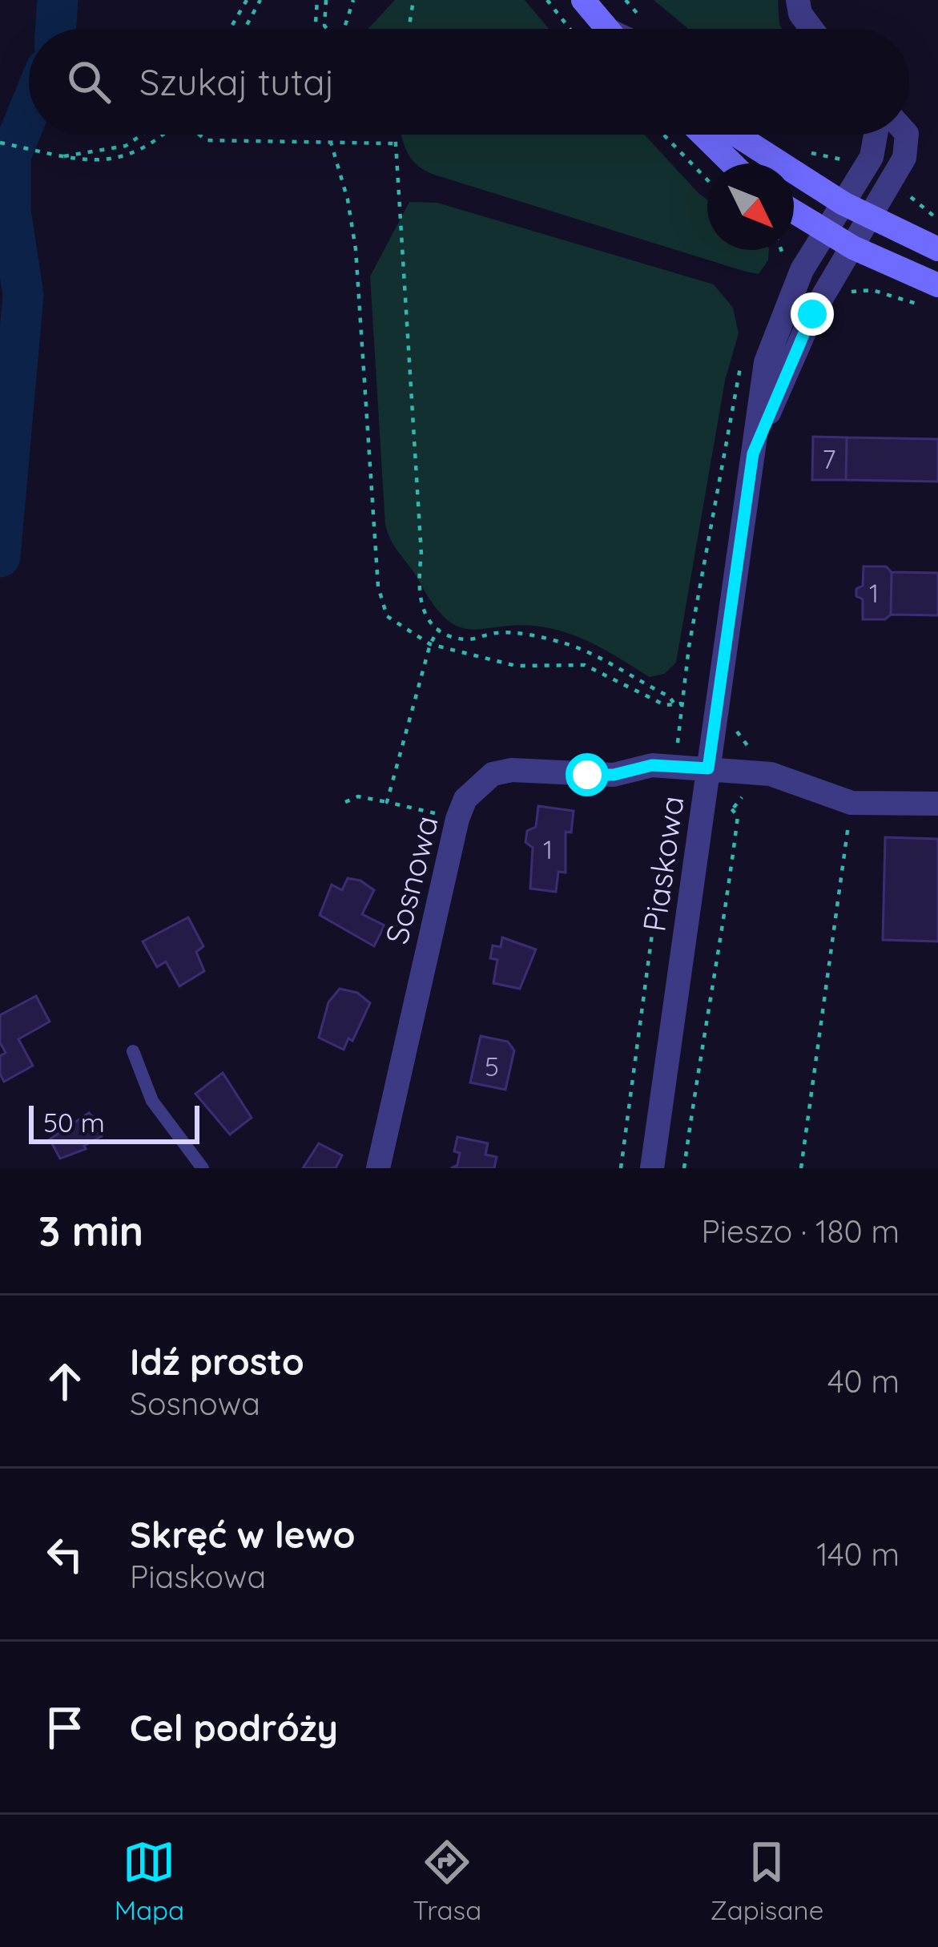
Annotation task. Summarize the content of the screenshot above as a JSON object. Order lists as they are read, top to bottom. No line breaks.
{"streets":{"street":["Piaskowa","Sosnowa"]},"crossings":[["Piaskowa","Sosnowa"]],"house_numbers":["7","1","1","5"],"scale_bar":"50 m","north":"bottom right","page":{"search":"Szukaj tutaj","scale":"50 m","heading":["3 min","Pieszo · 180 m"],"list":[["Idź prosto","Sosnowa","40 m"],["Skręć w lewo","Piaskowa","140 m"],"Cel podróży"],"nav":["Mapa","Trasa","Zapisane"]}}
